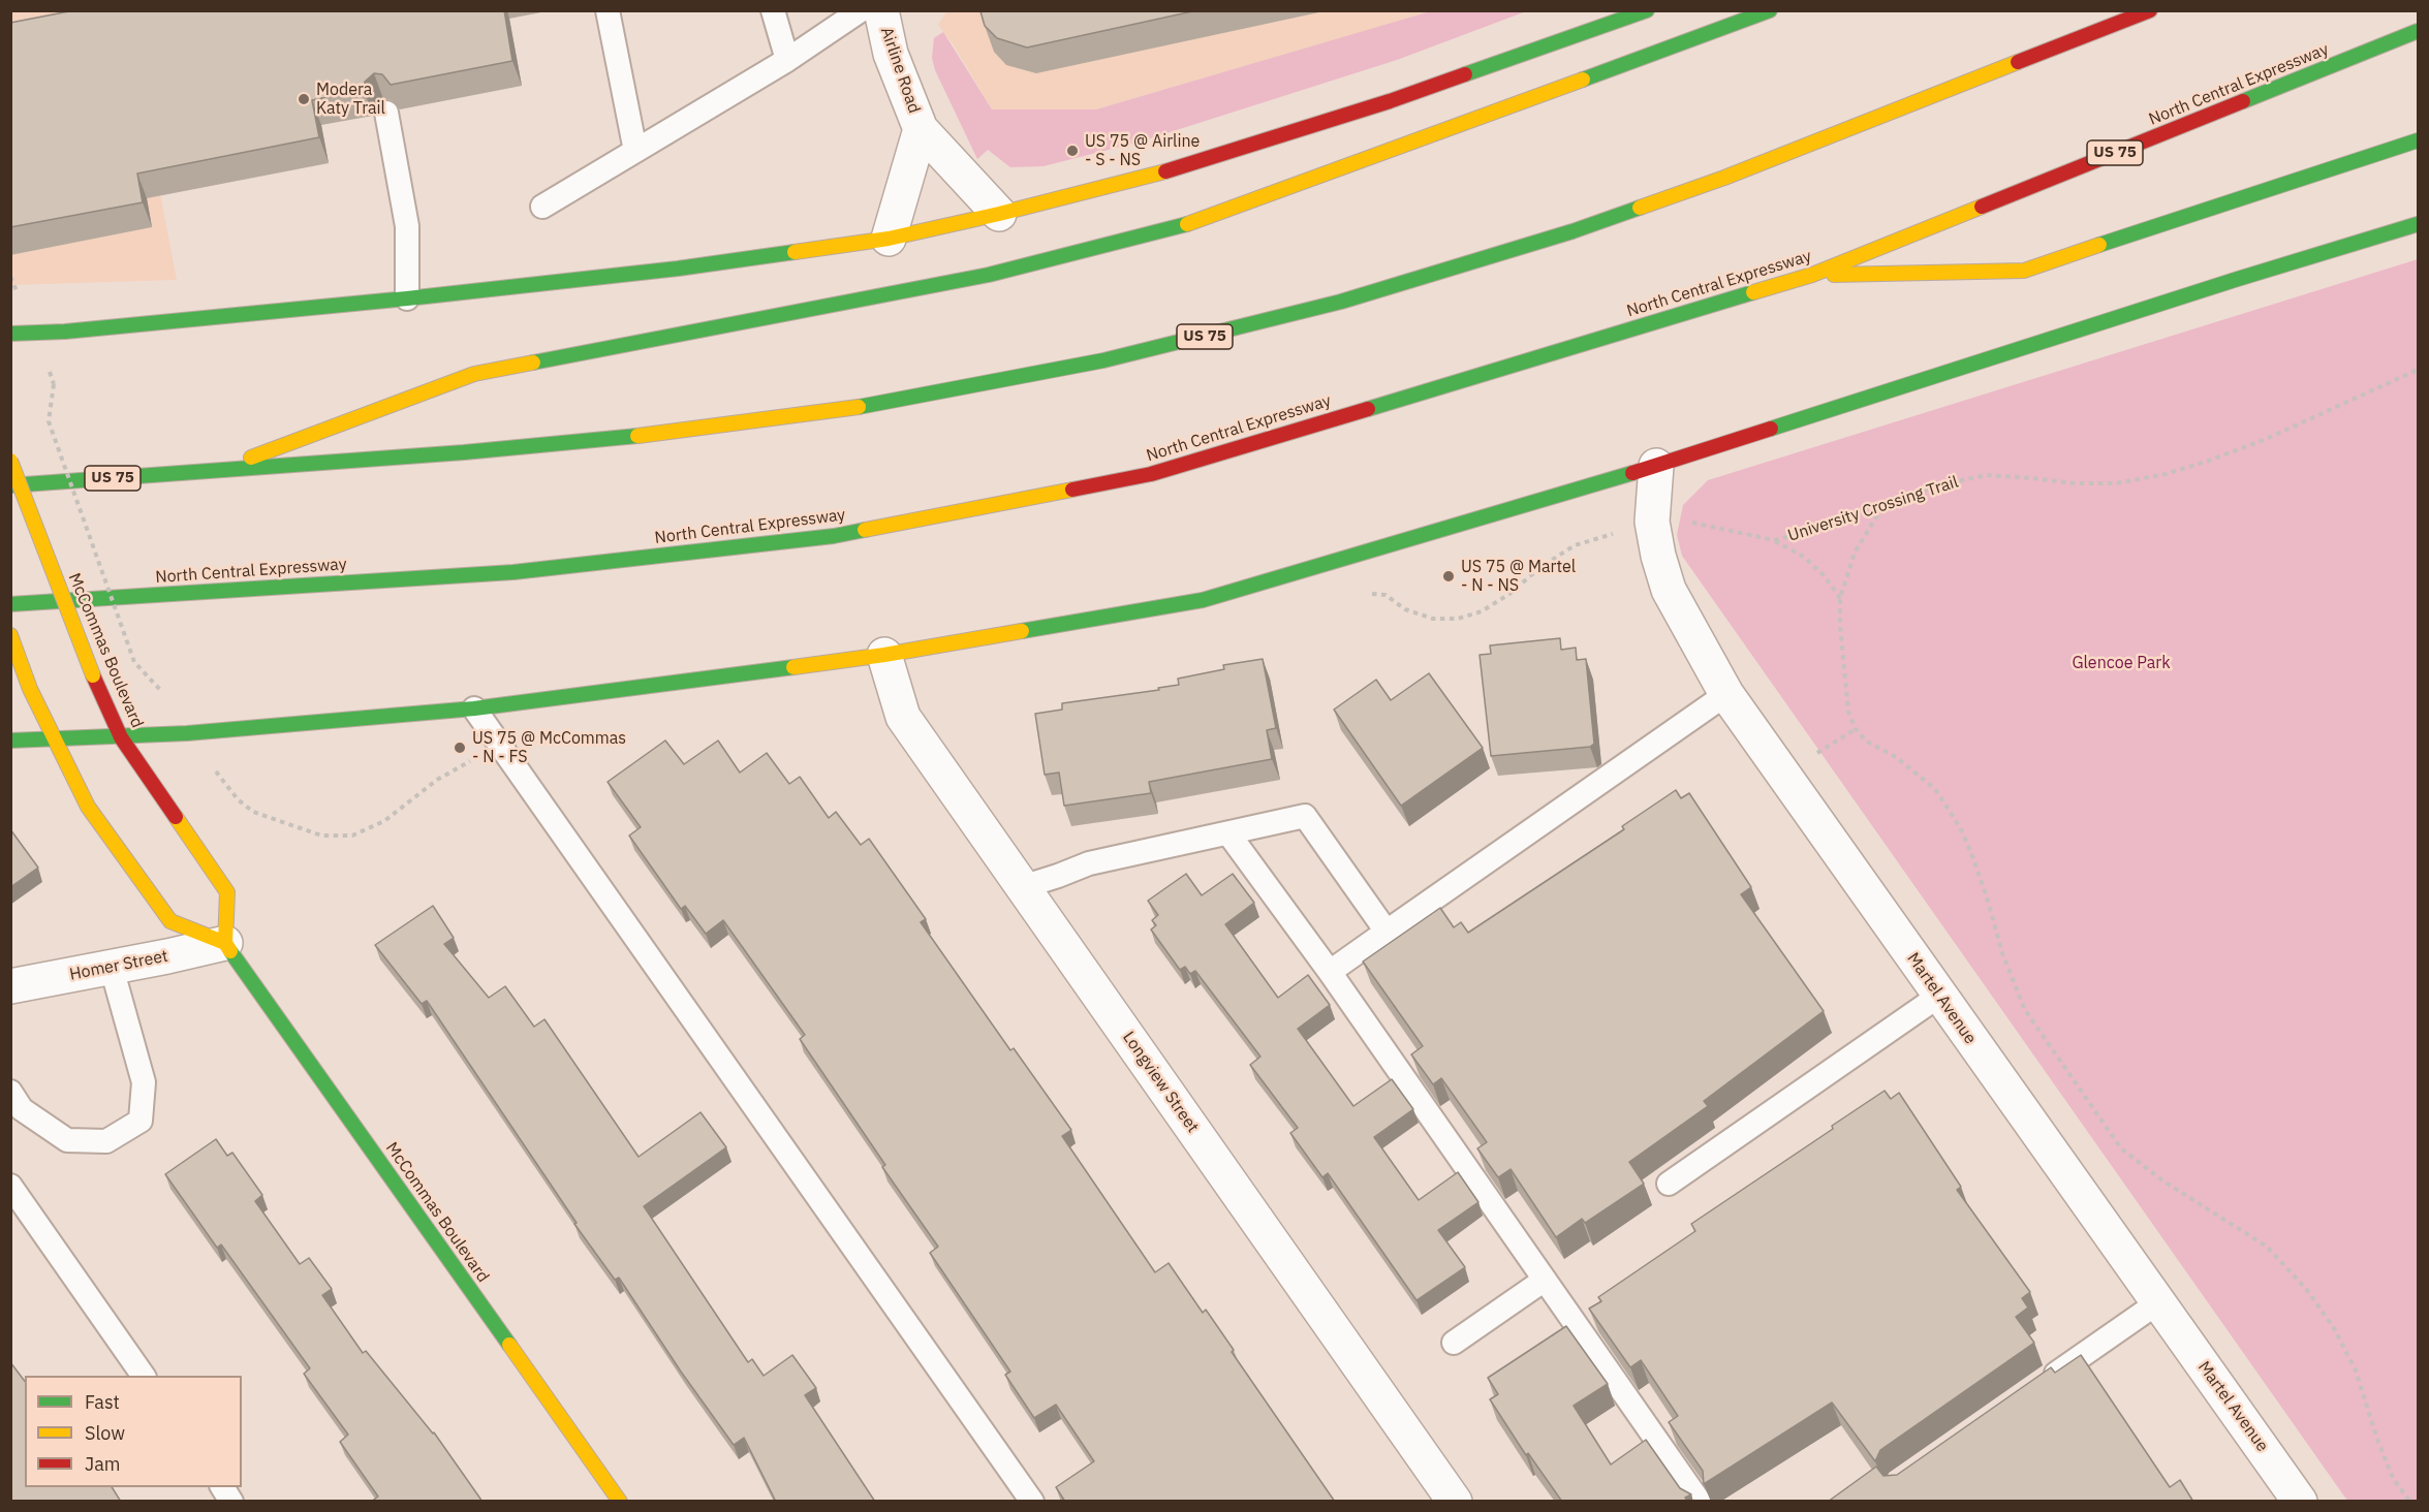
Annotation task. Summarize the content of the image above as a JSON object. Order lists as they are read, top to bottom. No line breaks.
{"streets":{"main road":["North Central Expressway","US 75","McCommas Boulevard"],"street":["Airline Road","Homer Street","Martel Avenue","Longview Street"],"path":["University Crossing Trail"]},"crossings":[["McCommas Boulevard","Homer Street"]],"parks":["Glencoe Park"],"places":["Modera Katy Trail","US 75 @ Airline - S - NS","US 75 @ Martel - N - NS","US 75 @ McCommas - N - FS"],"legend":["Fast","Slow","Jam"]}
